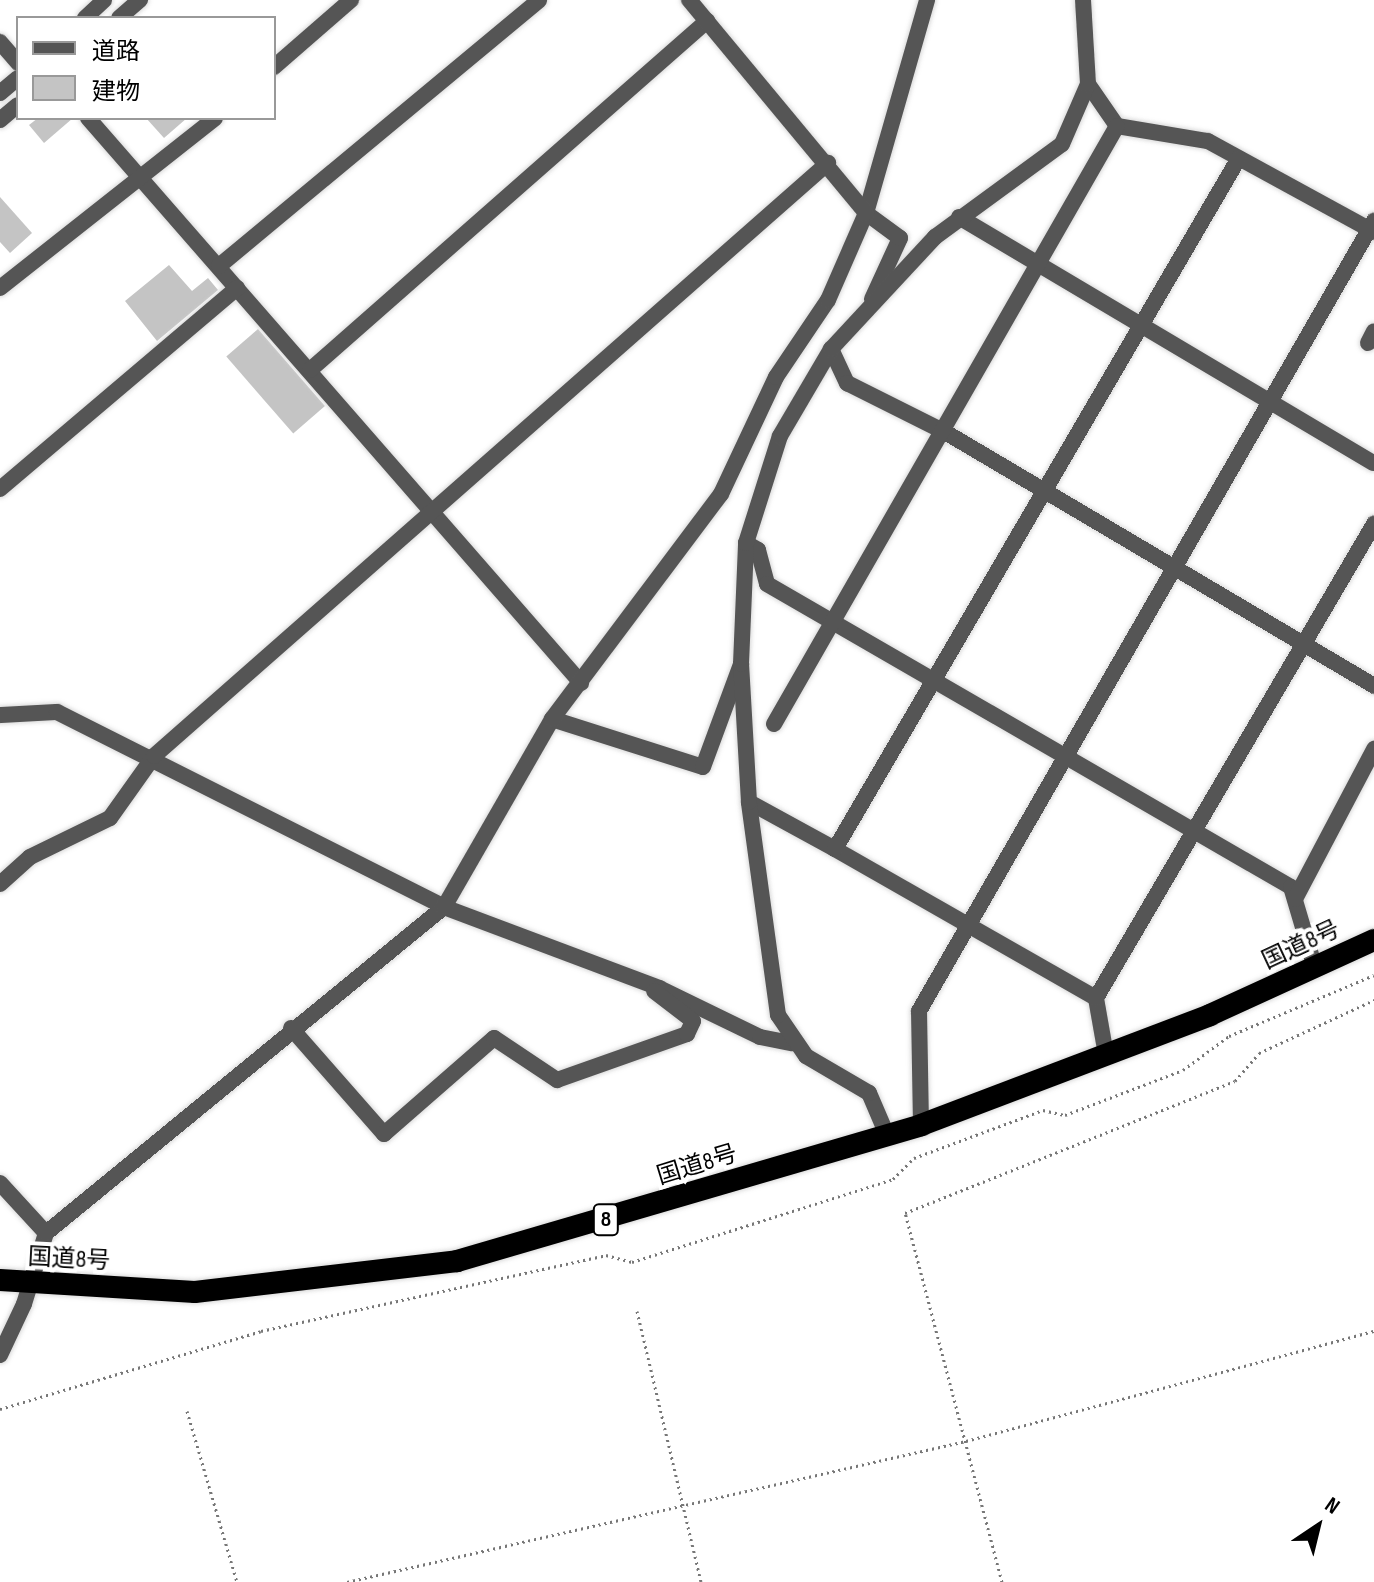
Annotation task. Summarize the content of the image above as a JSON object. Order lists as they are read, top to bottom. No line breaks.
{"streets":{"highway":["国道8号","8"]},"legend":["道路","建物"],"north":"top right"}
